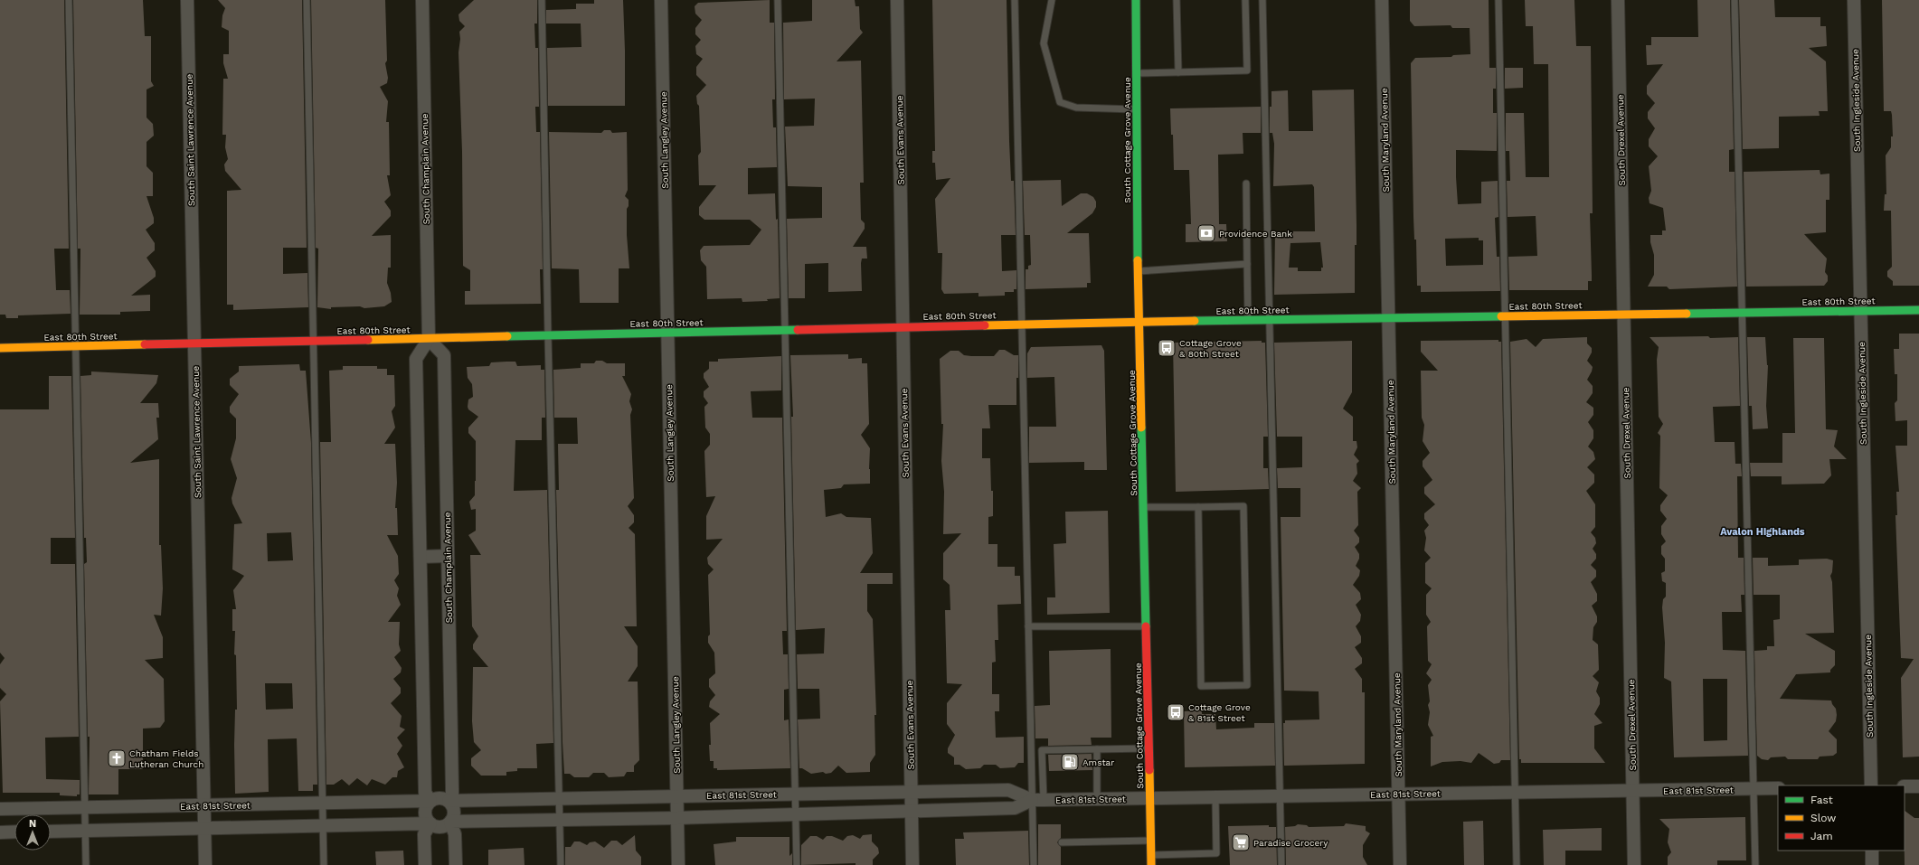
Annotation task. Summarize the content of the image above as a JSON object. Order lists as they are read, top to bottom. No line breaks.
{"streets":{"street":["South Ingleside Avenue","South Saint Lawrence Avenue","South Langley Avenue","South Evans Avenue","South Cottage Grove Avenue","South Maryland Avenue","South Drexel Avenue","South Champlain Avenue","East 80th Street","East 81st Street"]},"crossings":[["South Ingleside Avenue","East 80th Street"],["South Saint Lawrence Avenue","East 80th Street"],["South Saint Lawrence Avenue","East 81st Street"],["South Langley Avenue","East 80th Street"],["South Langley Avenue","East 81st Street"],["South Evans Avenue","East 80th Street"],["South Evans Avenue","East 81st Street"],["South Cottage Grove Avenue","East 80th Street"],["South Cottage Grove Avenue","East 81st Street"],["South Maryland Avenue","East 80th Street"],["South Maryland Avenue","East 81st Street"],["South Drexel Avenue","East 80th Street"],["South Drexel Avenue","East 81st Street"],["South Champlain Avenue","East 80th Street"],["South Champlain Avenue","East 81st Street"]],"districts":["Avalon Highlands"],"places":{"bank":["Providence Bank"],"bus stop":["Cottage Grove & 80th Street","Cottage Grove & 81st Street"],"church":["Chatham Fields Lutheran Church"],"fuel station":["Amstar"],"supermarket":["Paradise Grocery"]},"legend":["Fast","Slow","Jam"],"north":"top"}
